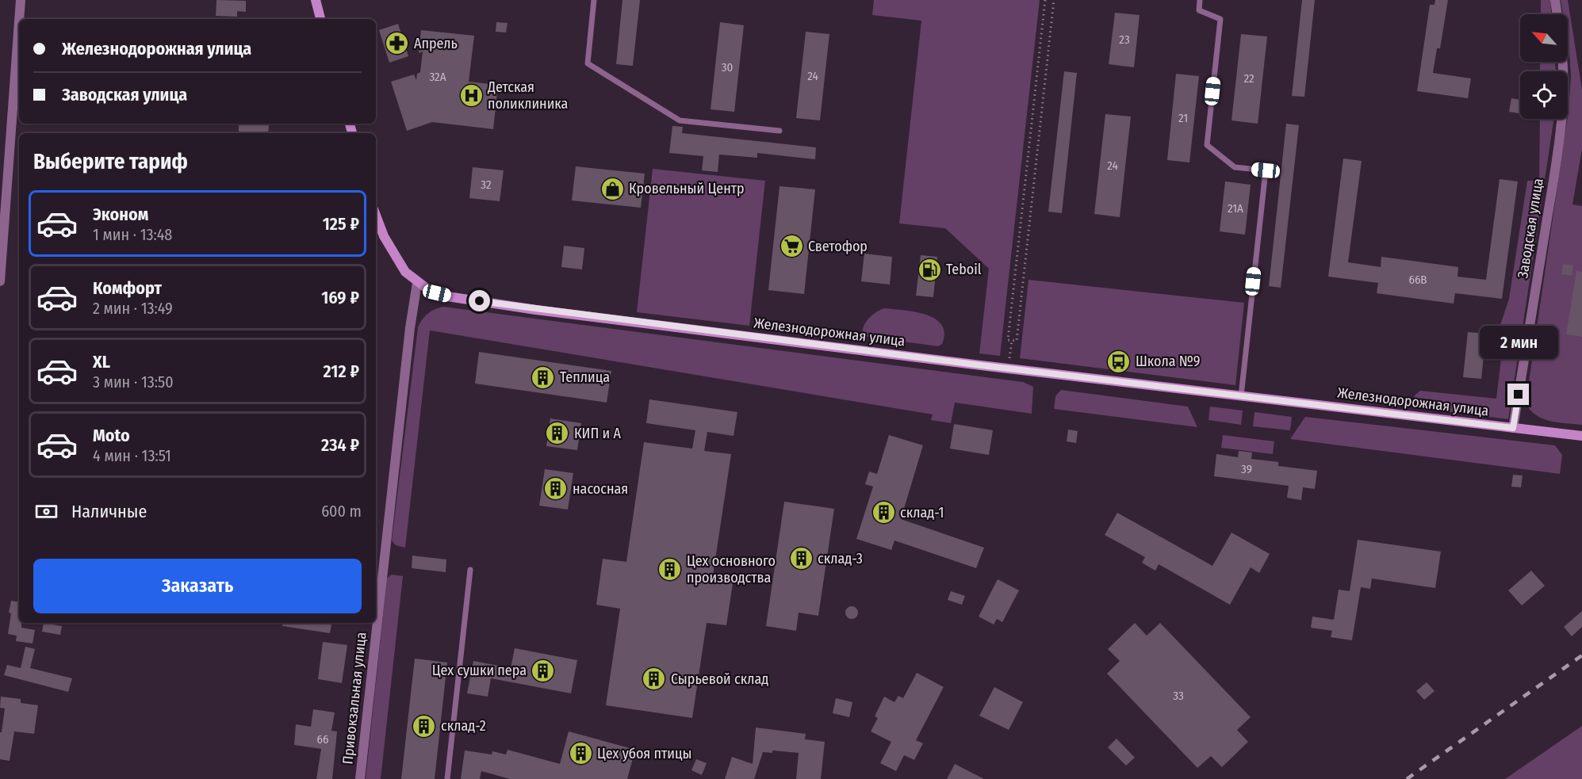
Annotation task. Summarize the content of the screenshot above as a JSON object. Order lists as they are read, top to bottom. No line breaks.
{"streets":{"main road":["Железнодорожная улица"],"street":["Заводская улица","Привокзальная улица"]},"crossings":[["Заводская улица","Железнодорожная улица"],["Железнодорожная улица","Привокзальная улица"]],"places":{"pharmacy":["Апрель"],"hospital":["Детская поликлиника"],"shop":["Кровельный Центр"],"supermarket":["Светофор"],"fuel station":["Teboil"],"bus stop":["Школа №9"],"building":["Теплица","КИП и А","насосная","склад-1","склад-3","Цех основного производства","Цех сушки пера","Сырьевой склад","склад-2","Цех убоя птицы"]},"house_numbers":["23","30","24","32А","22","21","24","32","21А","66В","39","33","66"],"north":"top left","page":{"banner":["Железнодорожная улица","Заводская улица"],"heading":"Выберите тариф","list":[{"name":"Эконом","note":"1 мин · 13:48","value":"125 ₽"},{"name":"Комфорт","note":"2 мин · 13:49","value":"169 ₽"},{"name":"XL","note":"3 мин · 13:50","value":"212 ₽"},{"name":"Moto","note":"4 мин · 13:51","value":"234 ₽"}],"bubble":"2 мин","pay":["Наличные","600 m"],"buttons":"Заказать"}}
